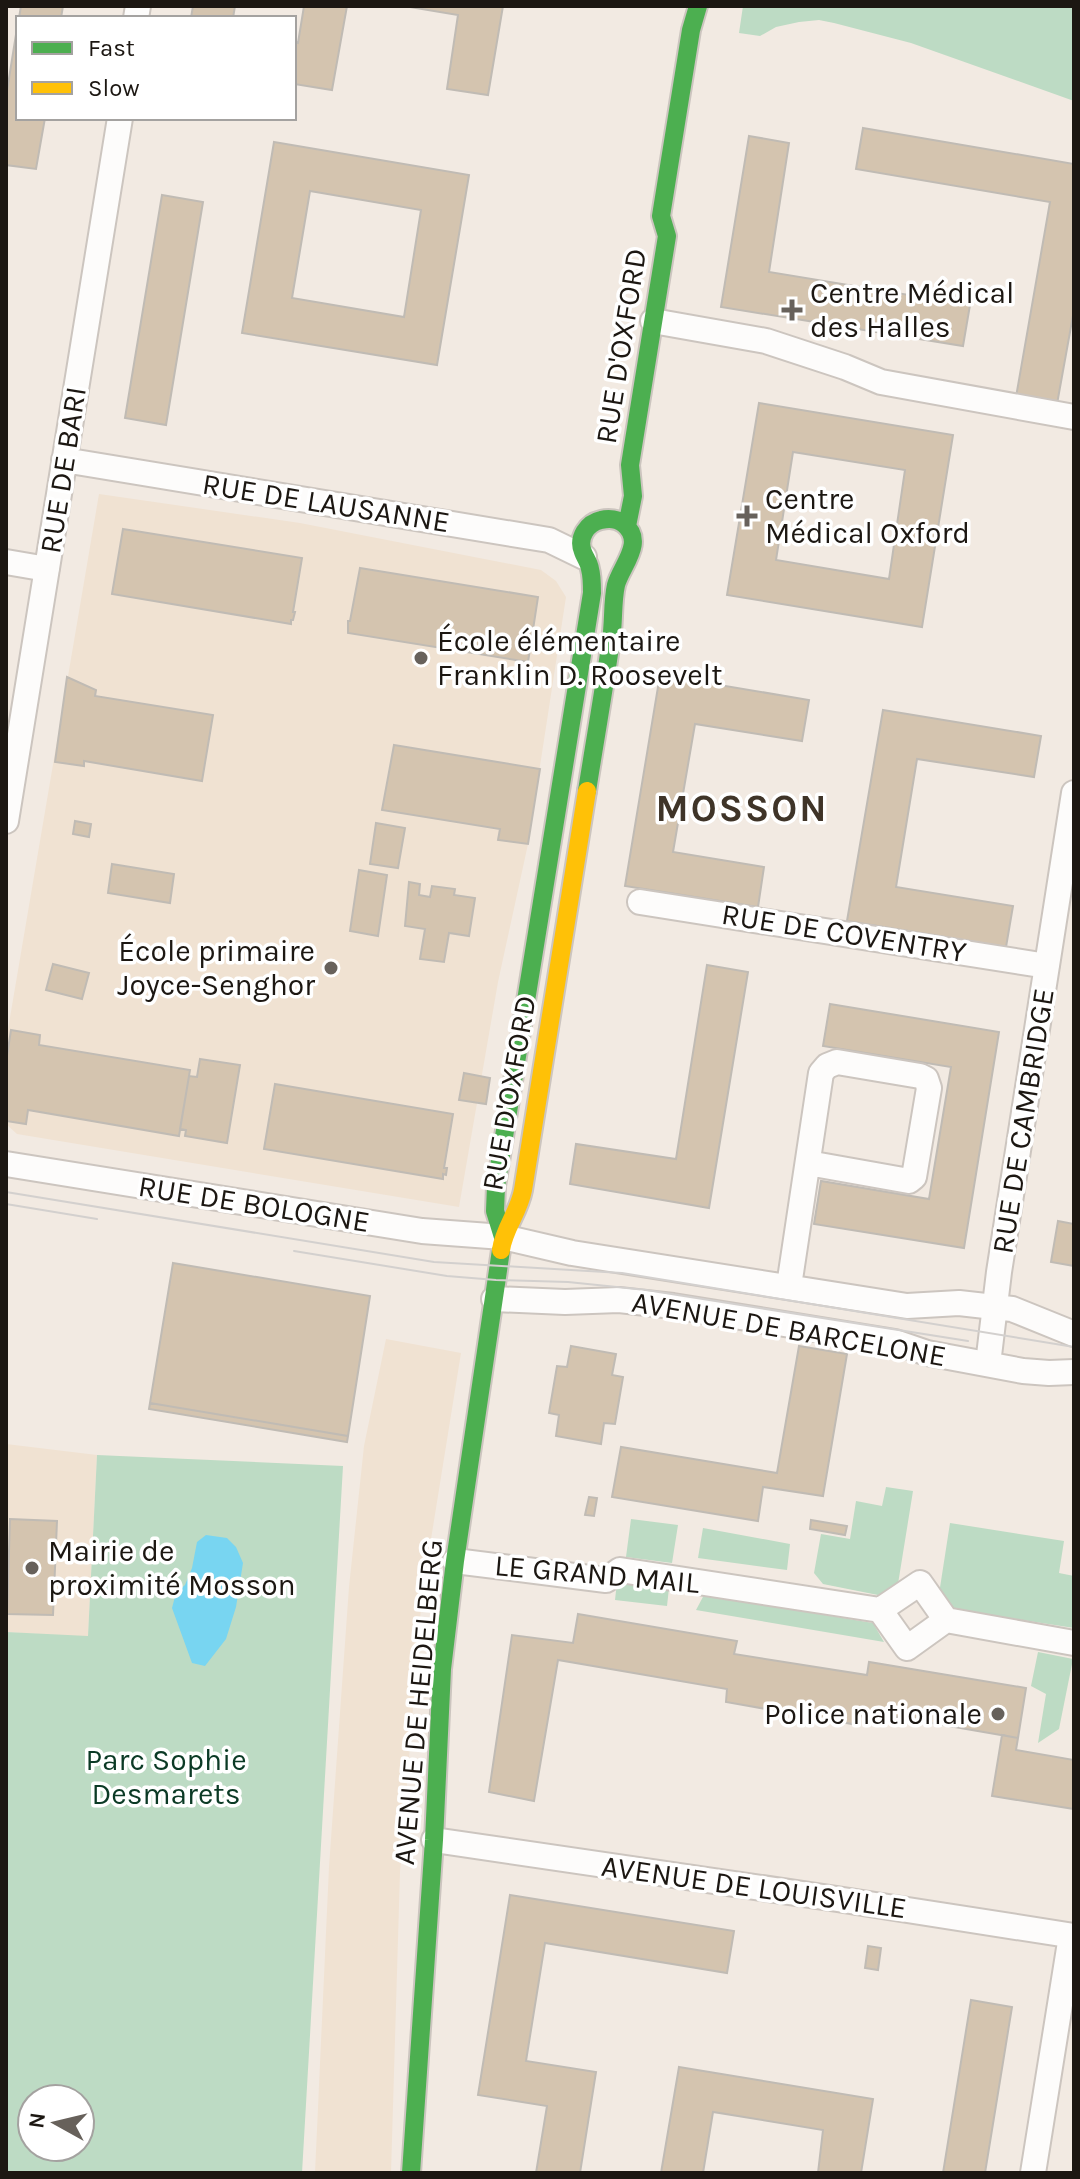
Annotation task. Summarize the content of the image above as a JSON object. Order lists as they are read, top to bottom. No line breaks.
{"streets":{"street":["RUE D'OXFORD","RUE DE BARI","RUE DE LAUSANNE","RUE DE COVENTRY","RUE DE CAMBRIDGE","RUE DE BOLOGNE","AVENUE DE BARCELONE","LE GRAND MAIL","AVENUE DE HEIDELBERG","AVENUE DE LOUISVILLE"]},"crossings":[["RUE D'OXFORD","RUE DE LAUSANNE"],["RUE D'OXFORD","RUE DE BOLOGNE"],["RUE D'OXFORD","AVENUE DE BARCELONE"],["RUE D'OXFORD","AVENUE DE HEIDELBERG"],["RUE DE BARI","RUE DE LAUSANNE"],["RUE DE COVENTRY","RUE DE CAMBRIDGE"],["RUE DE CAMBRIDGE","AVENUE DE BARCELONE"],["RUE DE BOLOGNE","AVENUE DE BARCELONE"],["RUE DE BOLOGNE","AVENUE DE HEIDELBERG"],["AVENUE DE BARCELONE","AVENUE DE HEIDELBERG"],["LE GRAND MAIL","AVENUE DE HEIDELBERG"],["AVENUE DE HEIDELBERG","AVENUE DE LOUISVILLE"]],"districts":["MOSSON"],"parks":["Parc Sophie Desmarets"],"places":{"health":["Centre Médical des Halles","Centre Médical Oxford"],"other":["École élémentaire Franklin D. Roosevelt","École primaire Joyce-Senghor","Mairie de proximité Mosson","Police nationale"]},"legend":["Fast","Slow"],"north":"left"}
